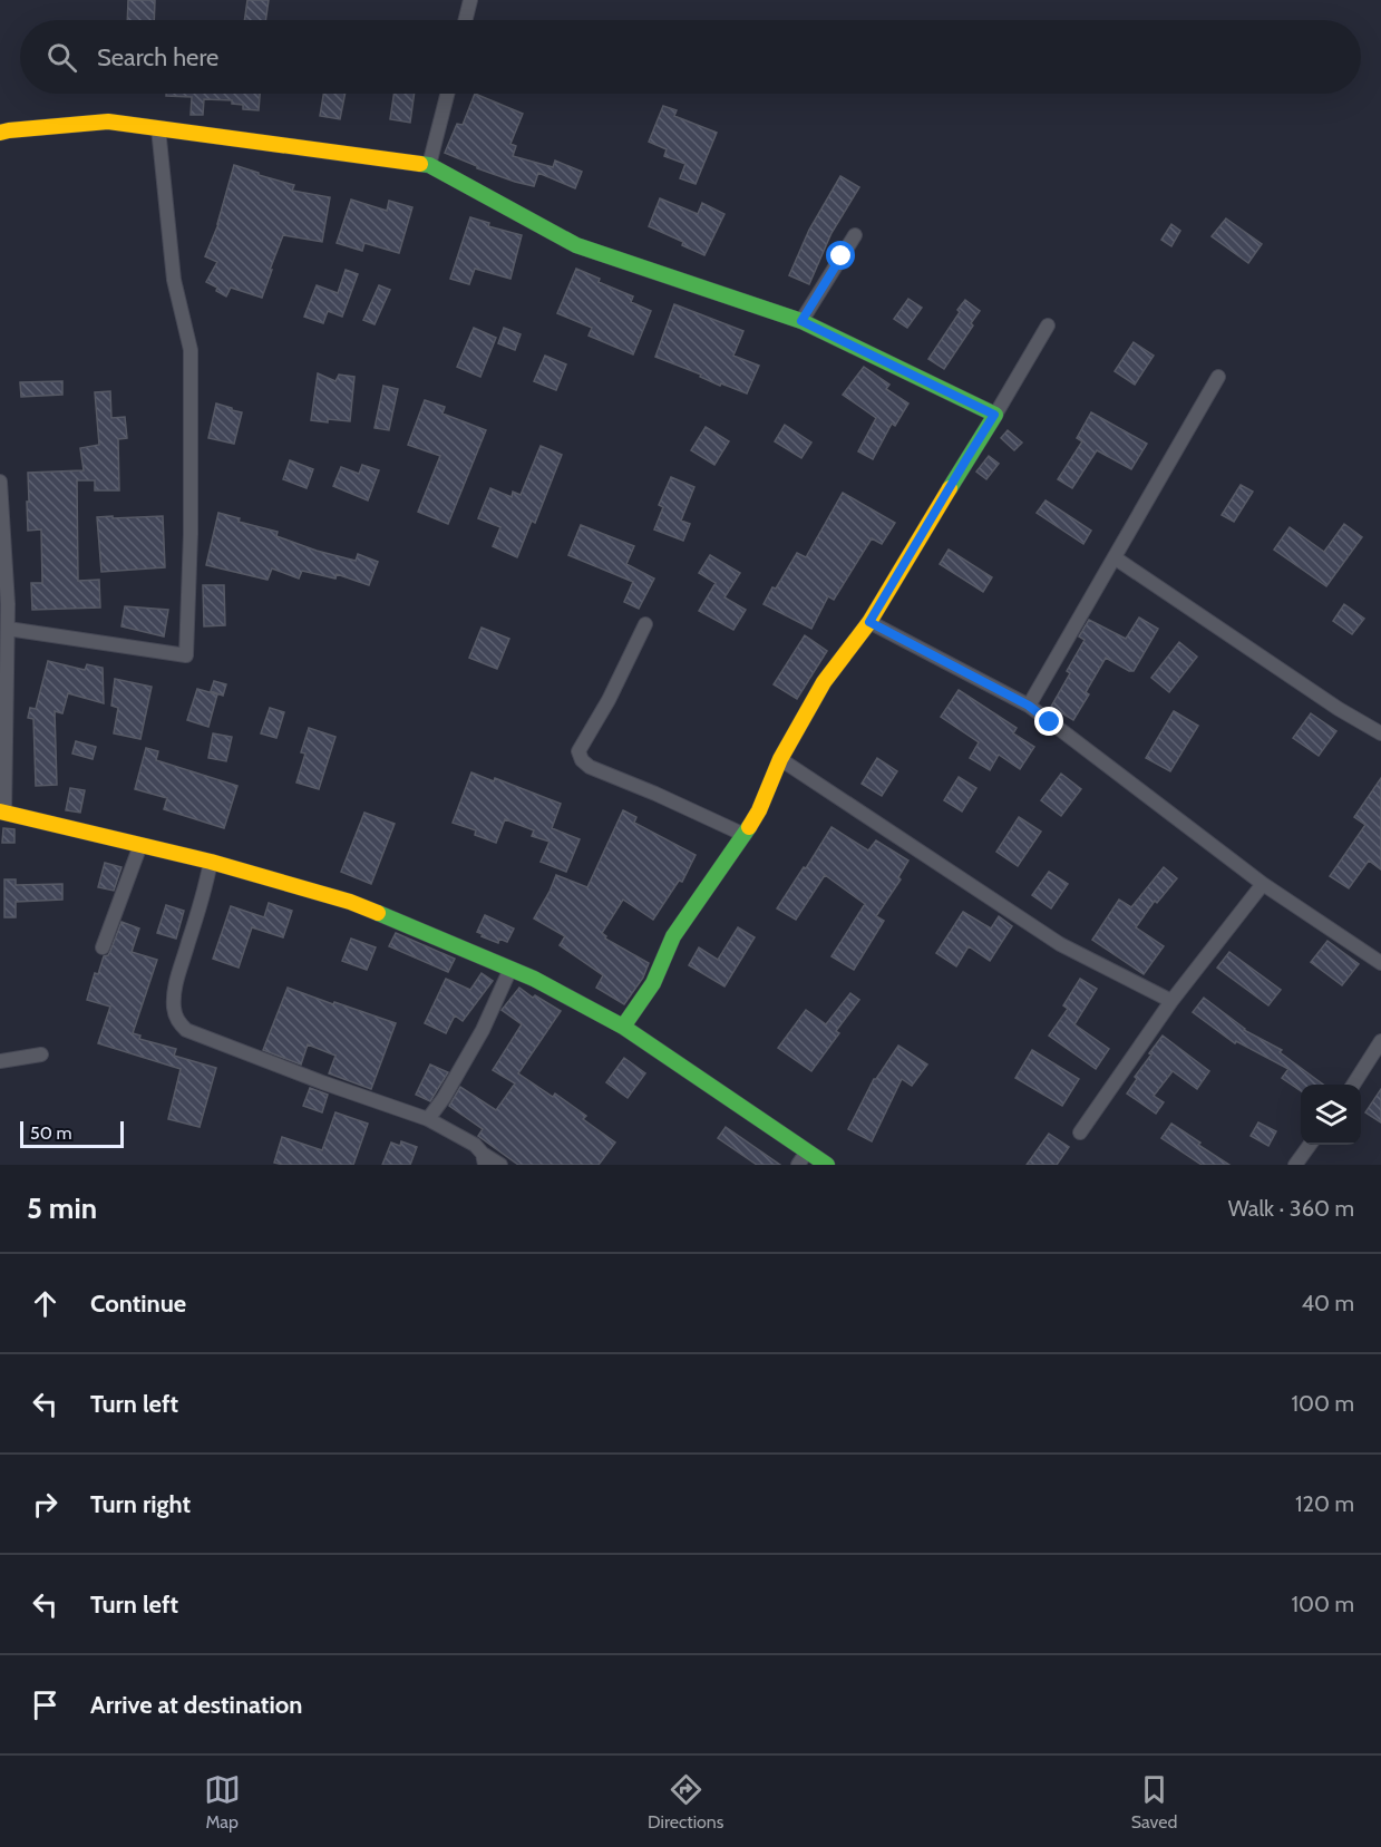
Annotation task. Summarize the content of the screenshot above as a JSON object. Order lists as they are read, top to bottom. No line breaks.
{"scale_bar":"50 m","page":{"search":"Search here","scale":"50 m","heading":["5 min","Walk · 360 m"],"list":[["Continue","40 m"],["Turn left","100 m"],["Turn right","120 m"],["Turn left","100 m"],"Arrive at destination"],"nav":["Map","Directions","Saved"]}}
